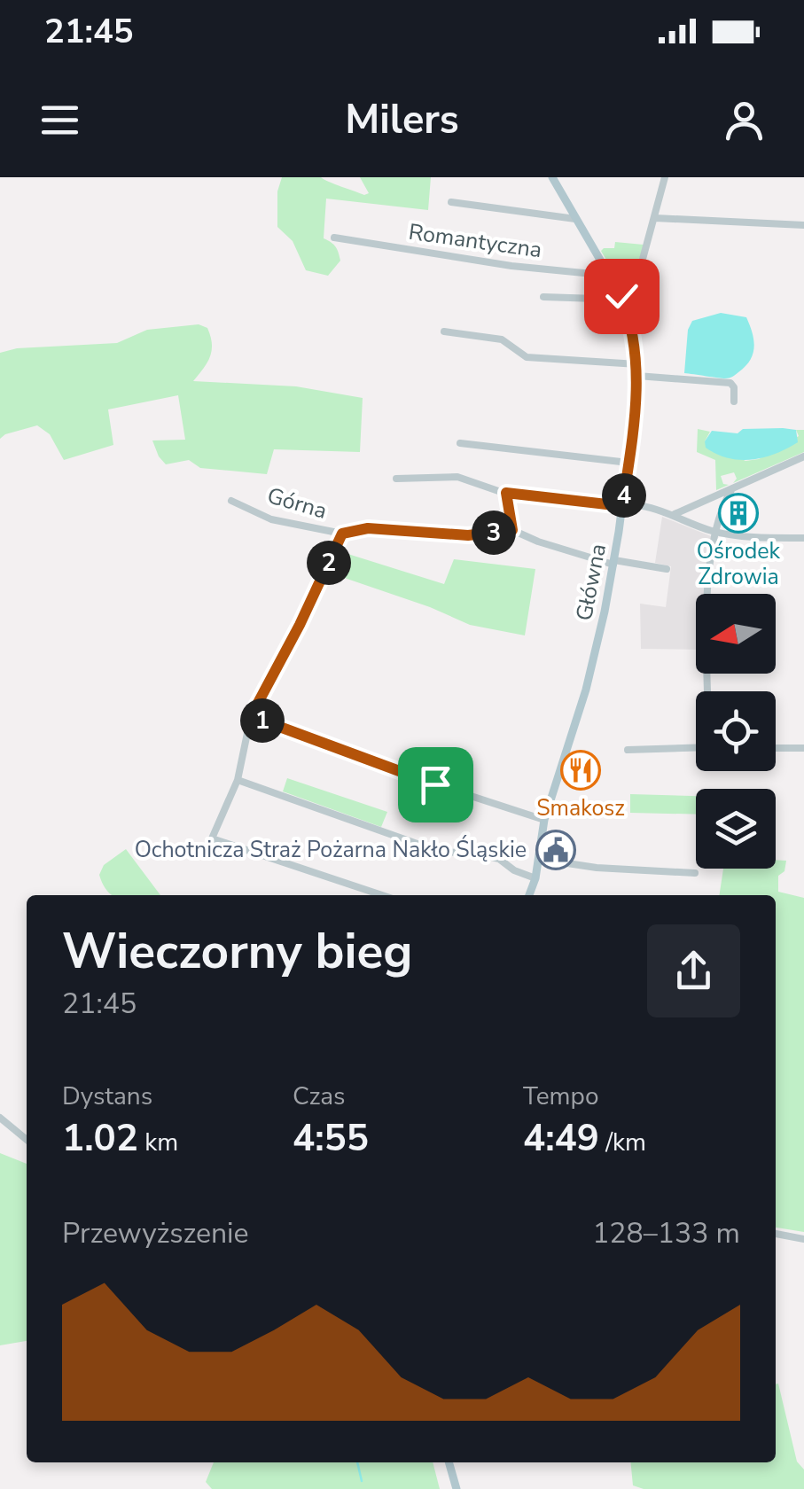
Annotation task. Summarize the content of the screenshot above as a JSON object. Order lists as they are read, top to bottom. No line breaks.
{"streets":{"main road":["Główna"],"street":["Romantyczna","Górna"]},"crossings":[["Romantyczna","Główna"],["Górna","Główna"]],"places":{"building":["Ośrodek Zdrowia"],"restaurant":["Smakosz"],"public building":["Ochotnicza Straż Pożarna Nakło Śląskie"]},"north":"left","page":{"status":"21:45","header":"Milers","pins":["4","3","2","1"],"heading":["Wieczorny bieg","21:45"],"stats":[["Dystans","1.02 km"],["Czas","4:55"],["Tempo","4:49 /km"]],"chart":["Przewyższenie","128–133 m"]}}
